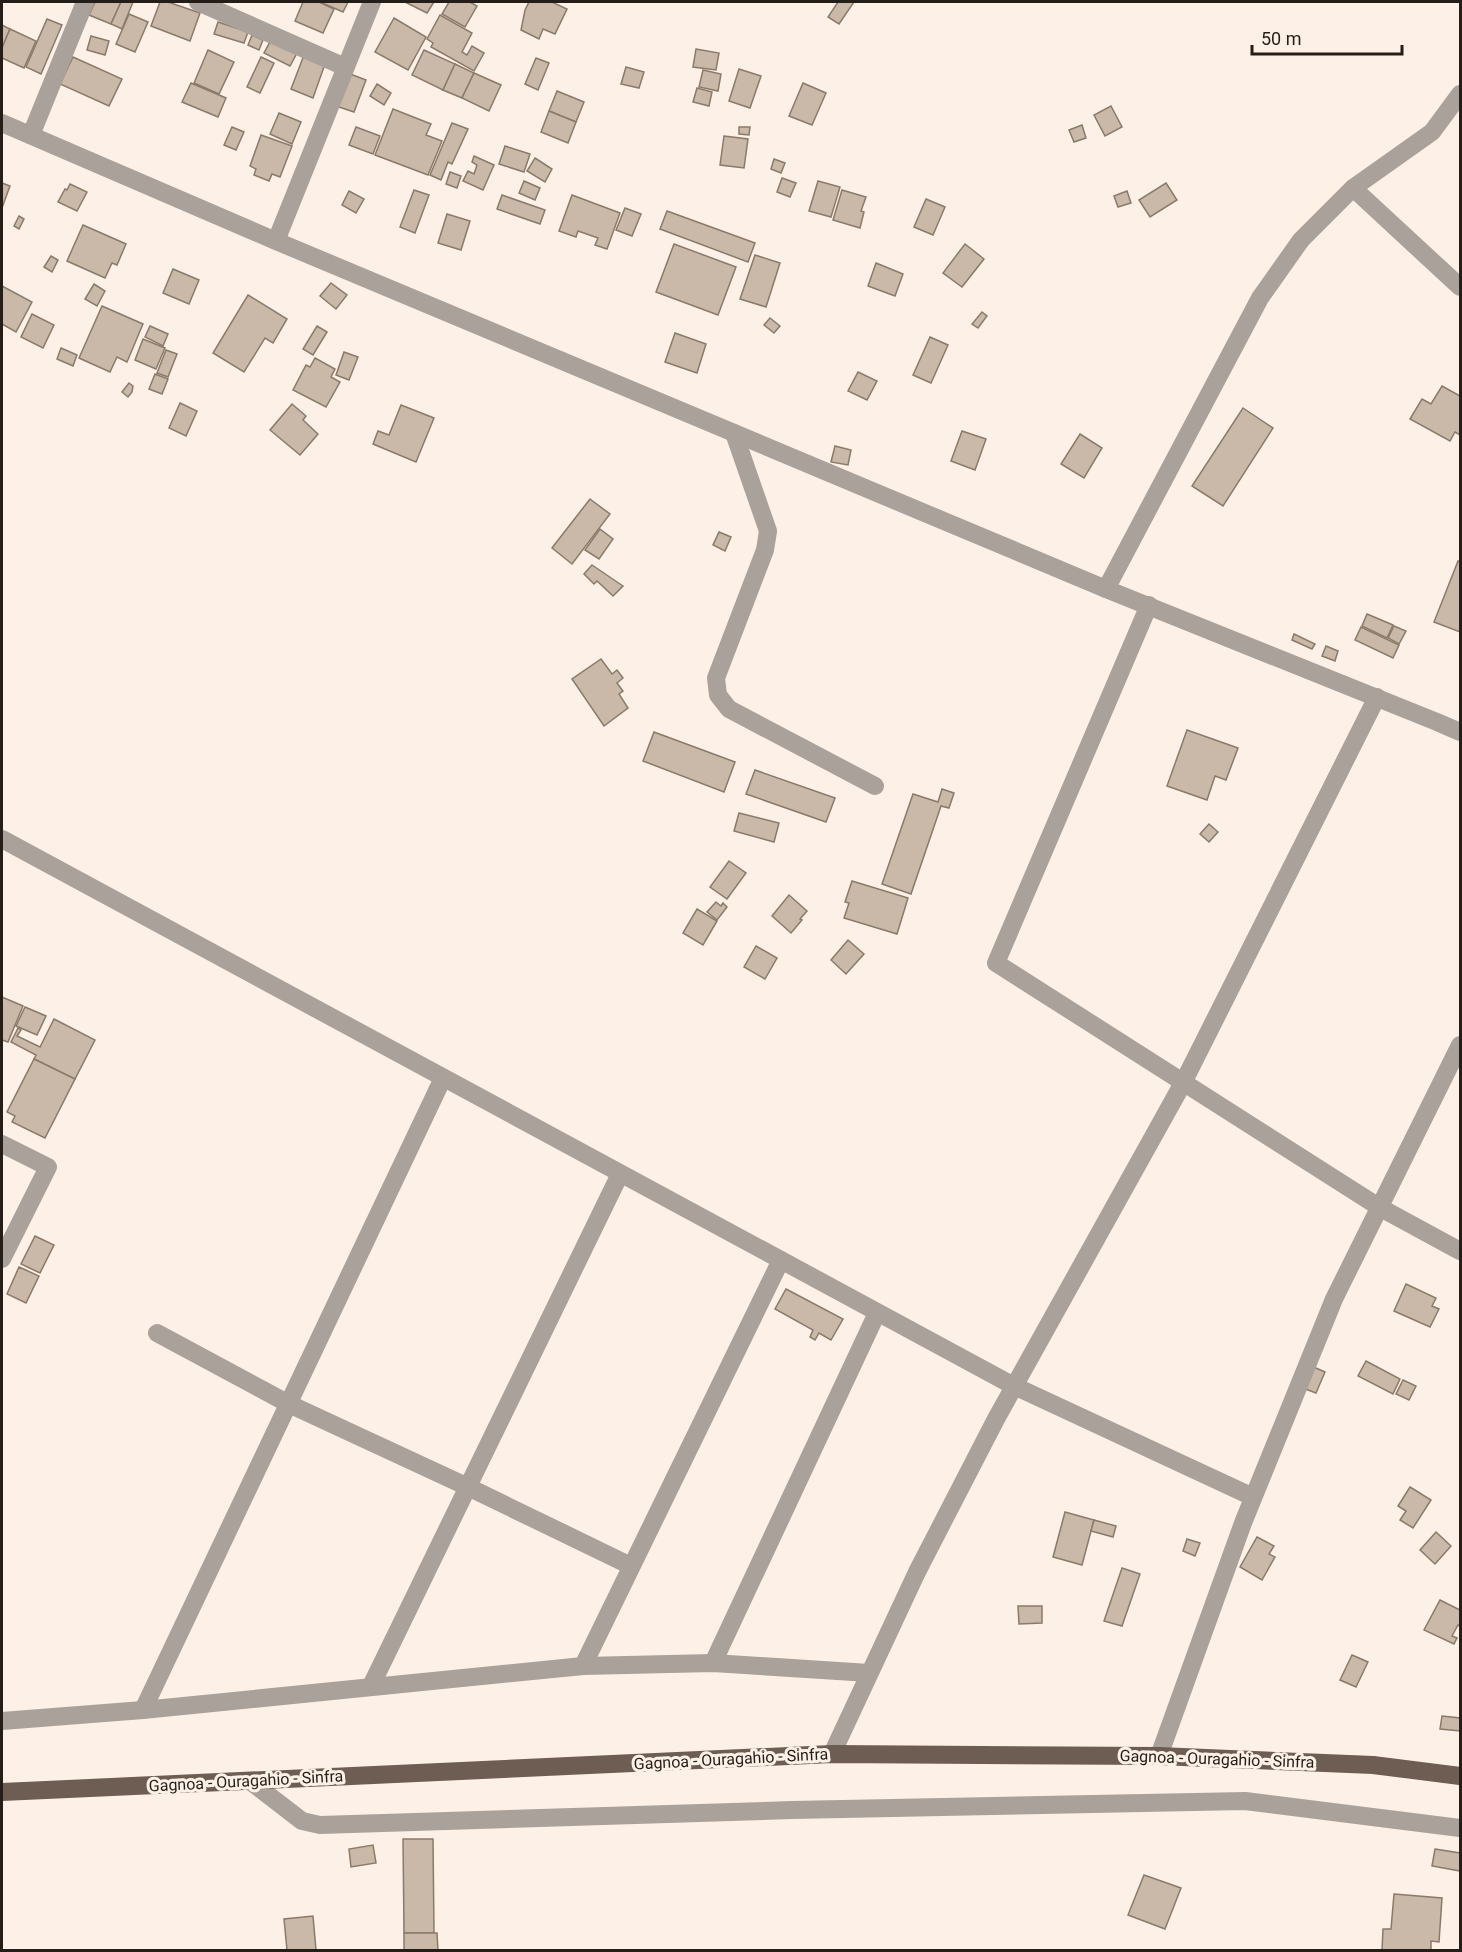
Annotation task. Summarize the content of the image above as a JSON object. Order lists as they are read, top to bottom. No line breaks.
{"streets":{"main road":["Gagnoa - Ouragahio - Sinfra"]},"scale_bar":"50 m"}
